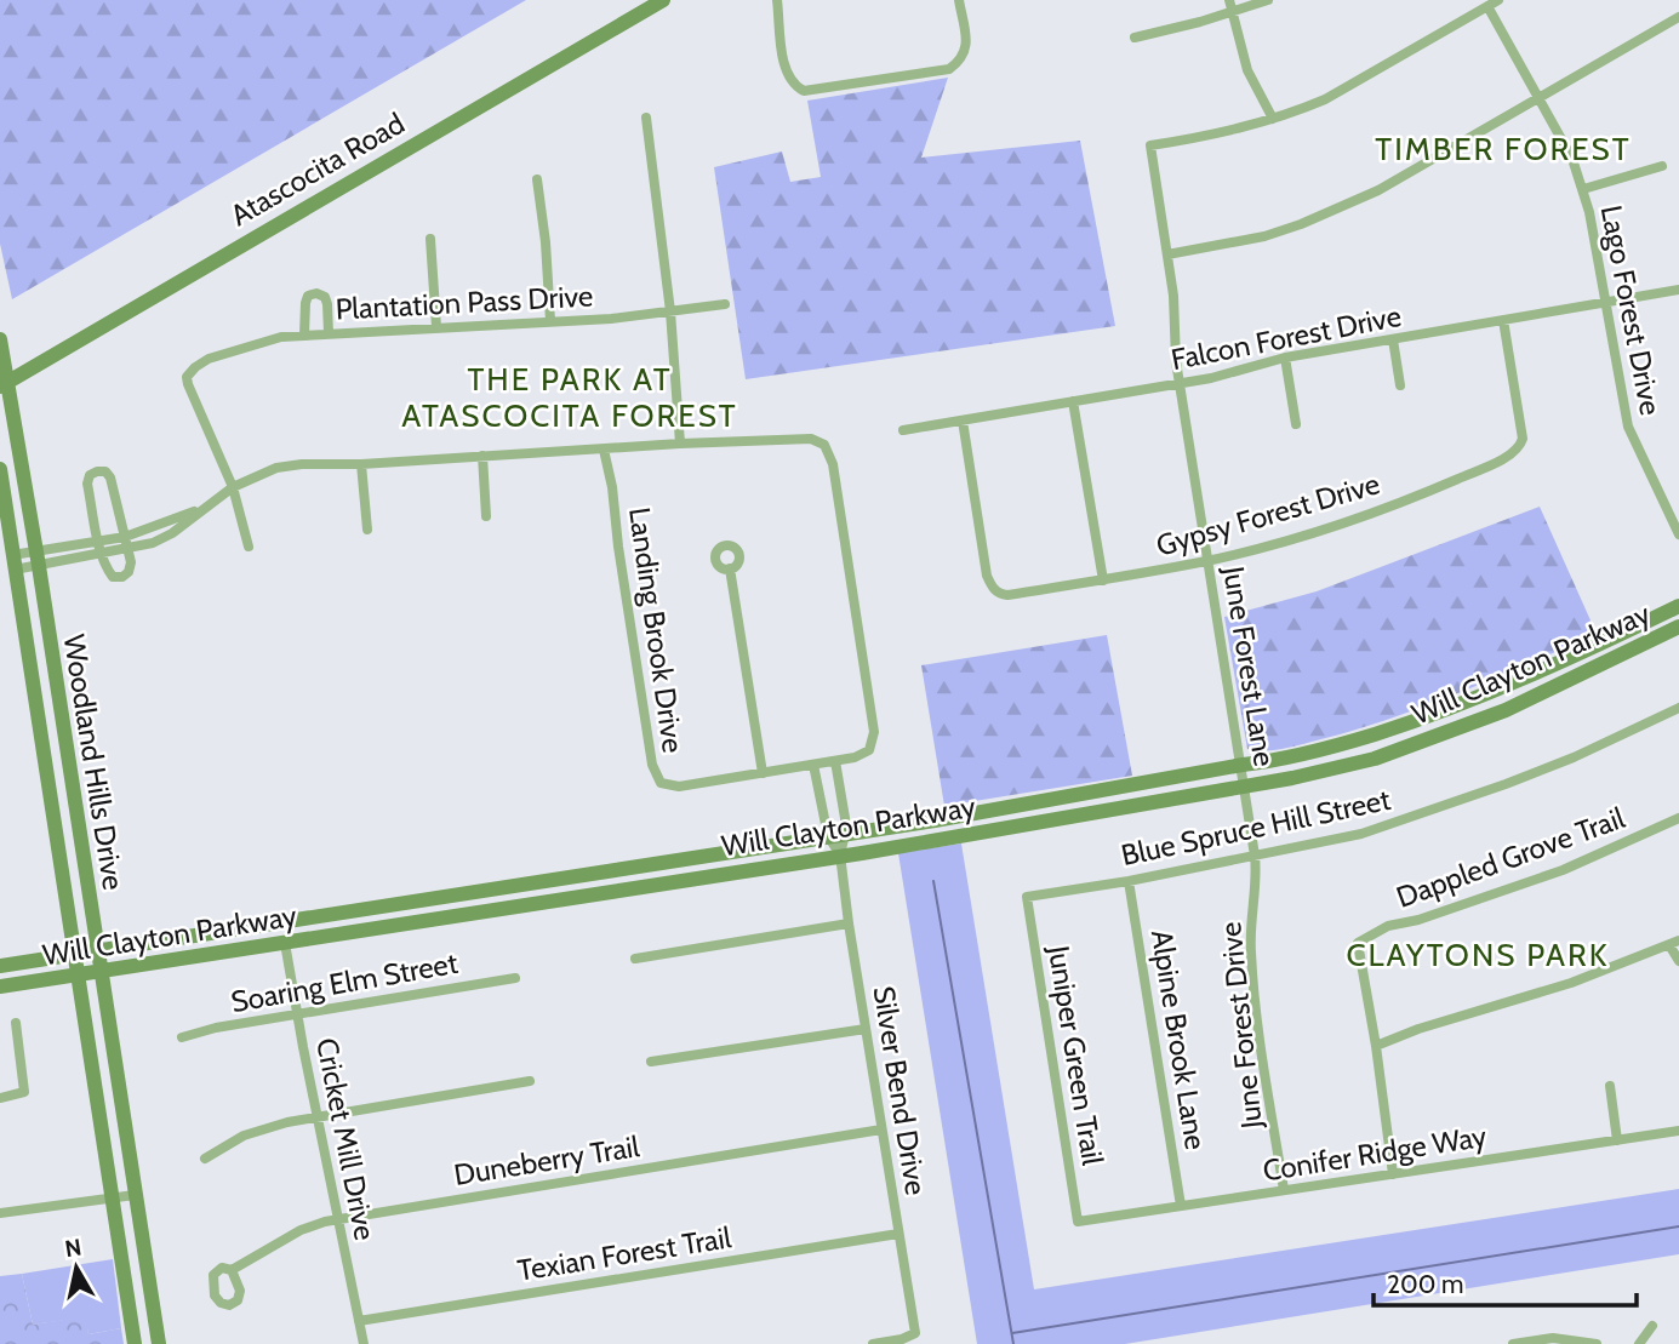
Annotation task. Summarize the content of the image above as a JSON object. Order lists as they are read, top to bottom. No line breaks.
{"streets":{"main road":["Atascocita Road","Will Clayton Parkway","Woodland Hills Drive"],"street":["Plantation Pass Drive","Lago Forest Drive","Falcon Forest Drive","Gypsy Forest Drive","Landing Brook Drive","June Forest Lane","Blue Spruce Hill Street","Dappled Grove Trail","Soaring Elm Street","June Forest Drive","Alpine Brook Lane","Juniper Green Trail","Silver Bend Drive","Cricket Mill Drive","Conifer Ridge Way","Duneberry Trail","Texian Forest Trail"]},"crossings":[["Atascocita Road","Woodland Hills Drive"],["Lago Forest Drive","Falcon Forest Drive"],["Falcon Forest Drive","Gypsy Forest Drive"],["Falcon Forest Drive","June Forest Lane"],["Gypsy Forest Drive","June Forest Lane"],["Will Clayton Parkway","June Forest Lane"],["Will Clayton Parkway","Woodland Hills Drive"],["Will Clayton Parkway","Silver Bend Drive"],["Will Clayton Parkway","Cricket Mill Drive"],["June Forest Lane","Blue Spruce Hill Street"],["June Forest Lane","June Forest Drive"],["Blue Spruce Hill Street","June Forest Drive"],["Blue Spruce Hill Street","Alpine Brook Lane"],["Blue Spruce Hill Street","Juniper Green Trail"],["Soaring Elm Street","Cricket Mill Drive"],["June Forest Drive","Conifer Ridge Way"],["Alpine Brook Lane","Conifer Ridge Way"],["Juniper Green Trail","Conifer Ridge Way"],["Silver Bend Drive","Duneberry Trail"],["Silver Bend Drive","Texian Forest Trail"],["Cricket Mill Drive","Duneberry Trail"],["Cricket Mill Drive","Texian Forest Trail"]],"districts":["TIMBER FOREST","THE PARK AT ATASCOCITA FOREST","CLAYTONS PARK"],"scale_bar":"200 m","north":"top"}
